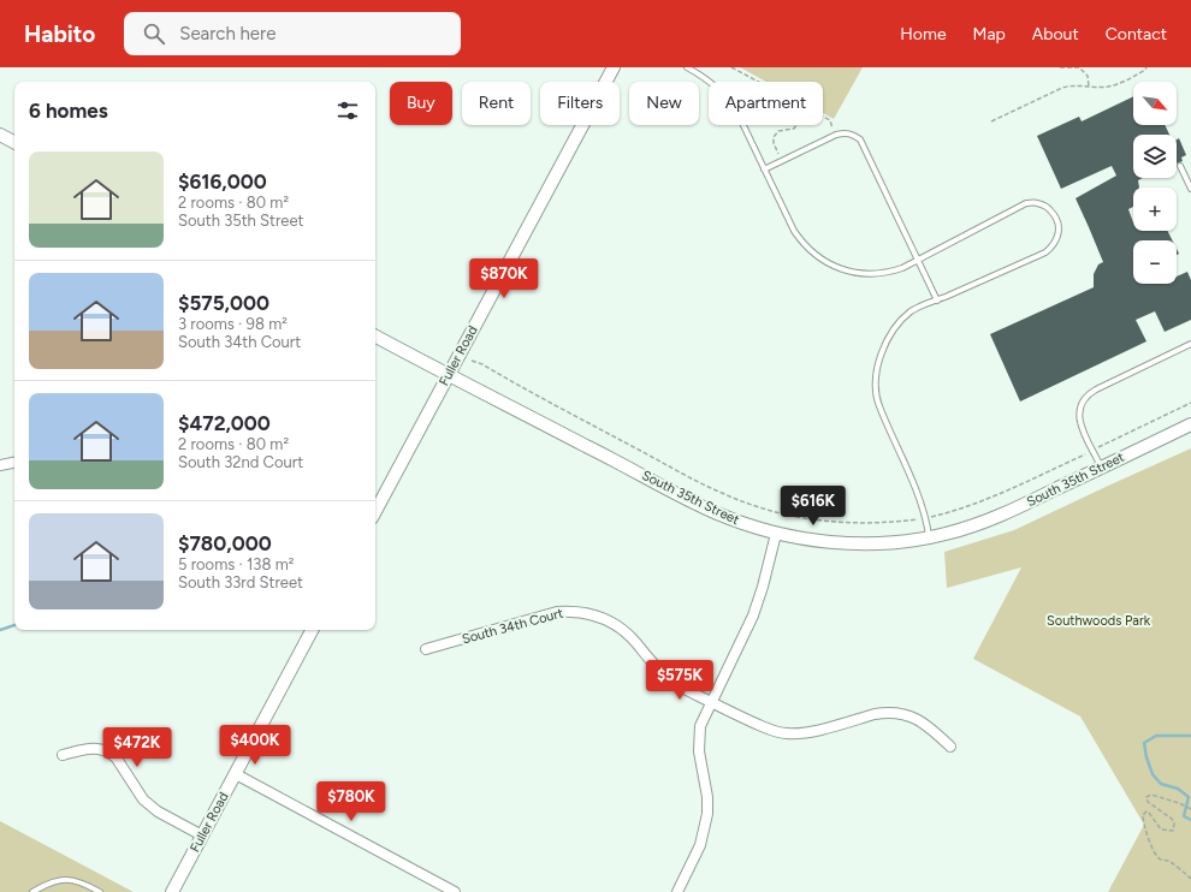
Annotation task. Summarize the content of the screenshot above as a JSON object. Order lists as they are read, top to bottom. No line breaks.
{"streets":{"street":["Fuller Road","South 35th Street","South 34th Court"]},"crossings":[["Fuller Road","South 35th Street"]],"parks":["Southwoods Park"],"north":"bottom right","page":{"header":"Habito","search":"Search here","nav":["Home","Map","About","Contact"],"map_buttons":["+","−"],"chip":["Buy","Rent","Filters","New","Apartment"],"heading":"6 homes","list":[{"name":"$616,000","note":"2 rooms · 80 m² · South 35th Street"},{"name":"$575,000","note":"3 rooms · 98 m² · South 34th Court"},{"name":"$472,000","note":"2 rooms · 80 m² · South 32nd Court"},{"name":"$780,000","note":"5 rooms · 138 m² · South 33rd Street"}],"price":["$870K","$616K","$575K","$400K","$472K","$780K"]}}
